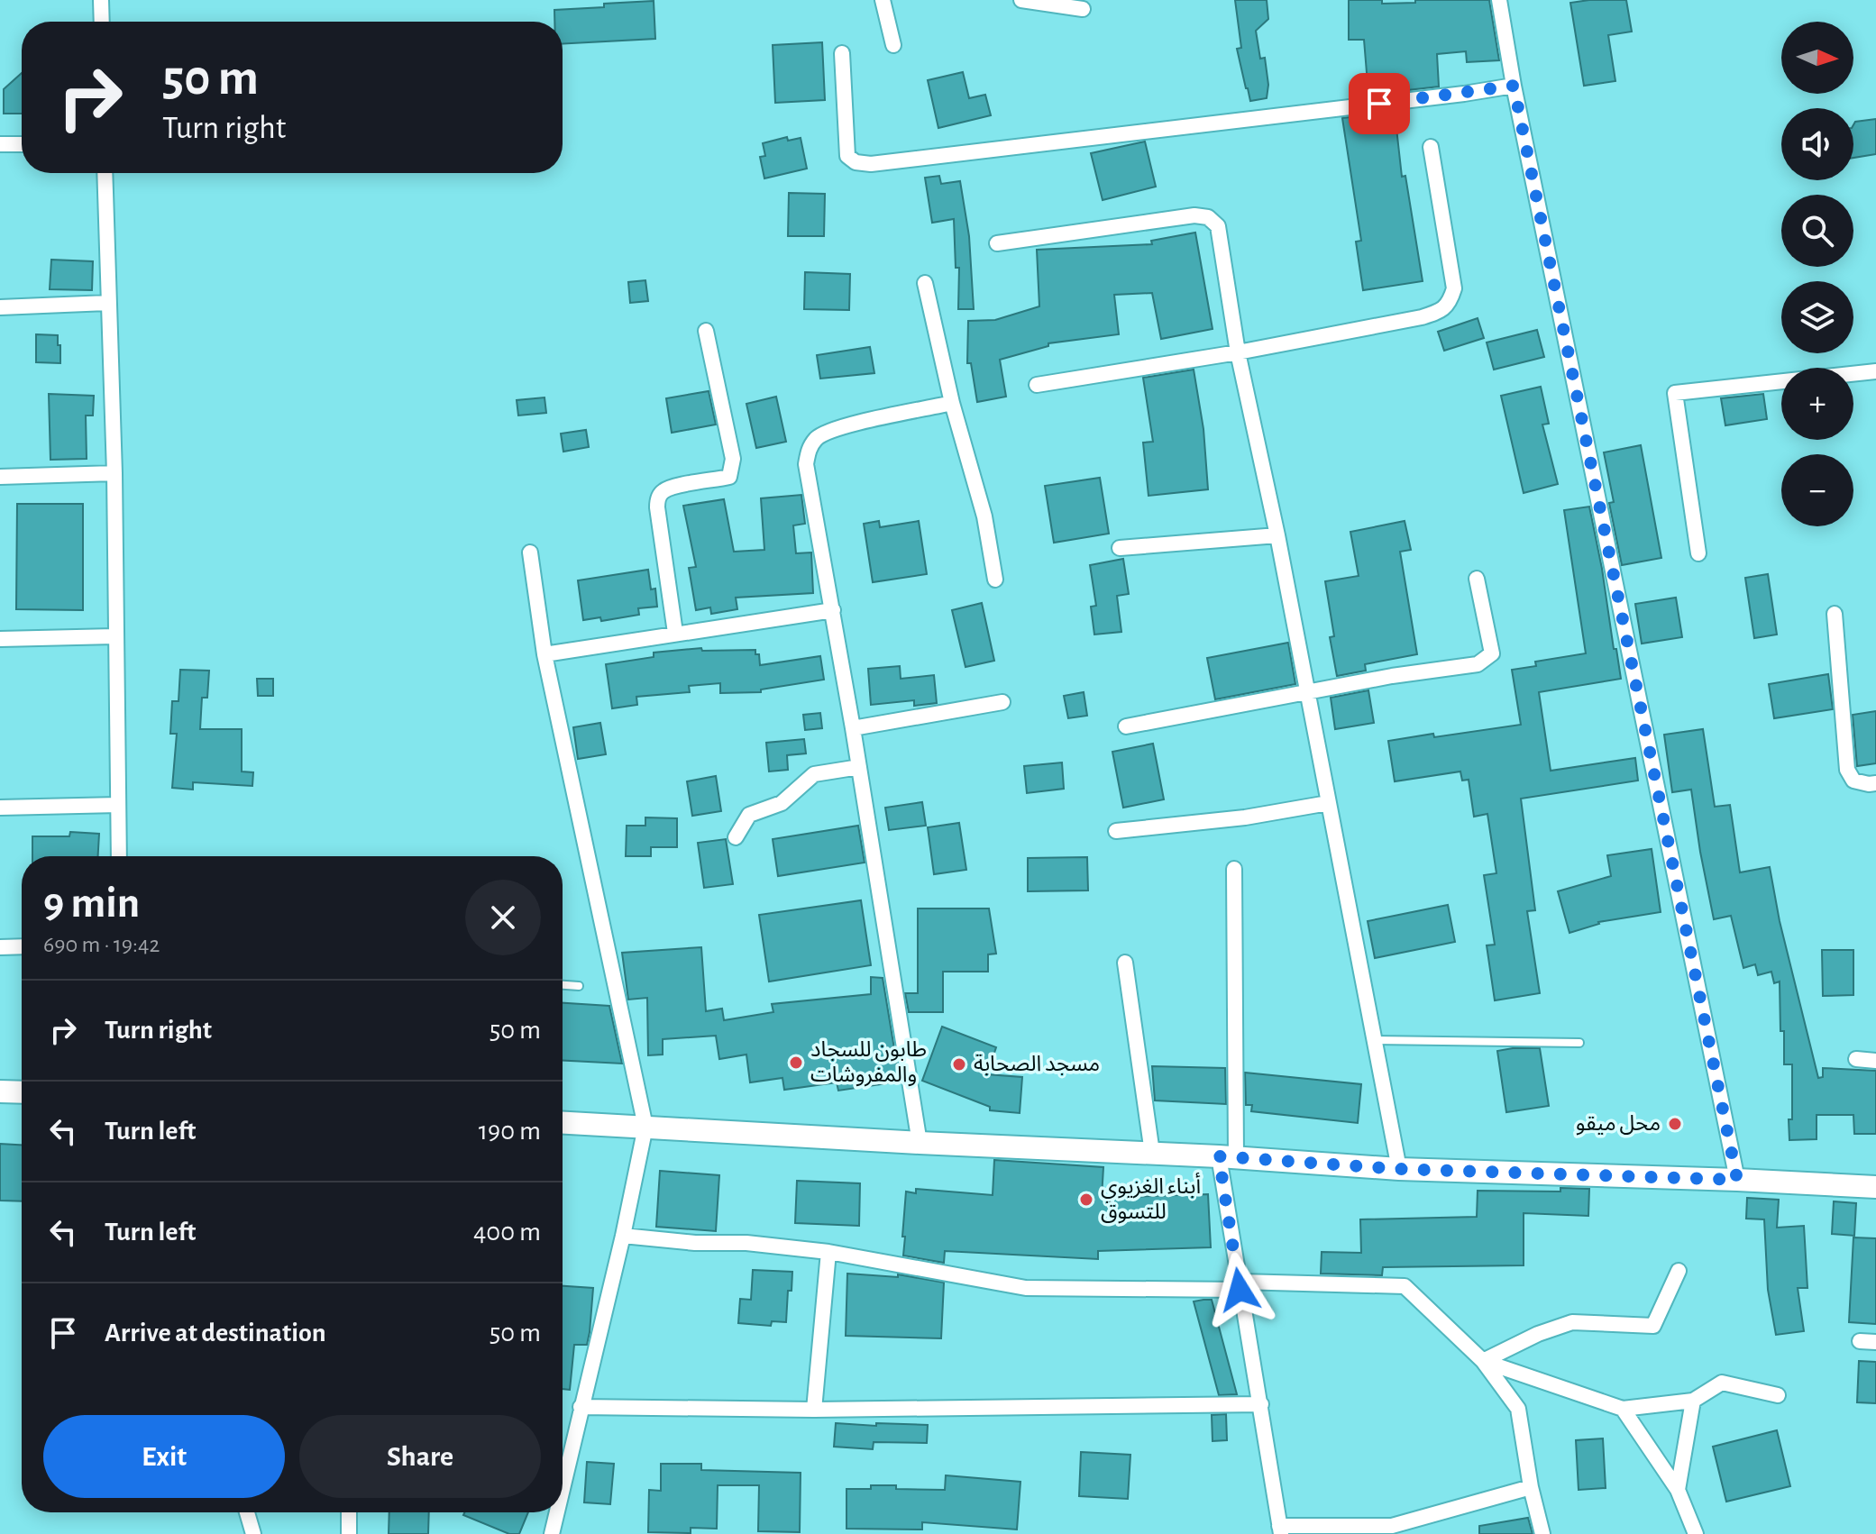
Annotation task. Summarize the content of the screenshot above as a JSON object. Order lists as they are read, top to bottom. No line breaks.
{"places":["طابون للسجاد والمفروشات","مسجد الصحابة","محل ميقو","أبناء الغزيوي للتسوق"],"north":"right","page":{"map_buttons":["+","−"],"turn":["50 m","Turn right"],"heading":["9 min","690 m · 19:42"],"list":[{"name":"Turn right","value":"50 m"},{"name":"Turn left","value":"190 m"},{"name":"Turn left","value":"400 m"},{"name":"Arrive at destination","value":"50 m"}],"buttons":["Exit","Share"]}}
